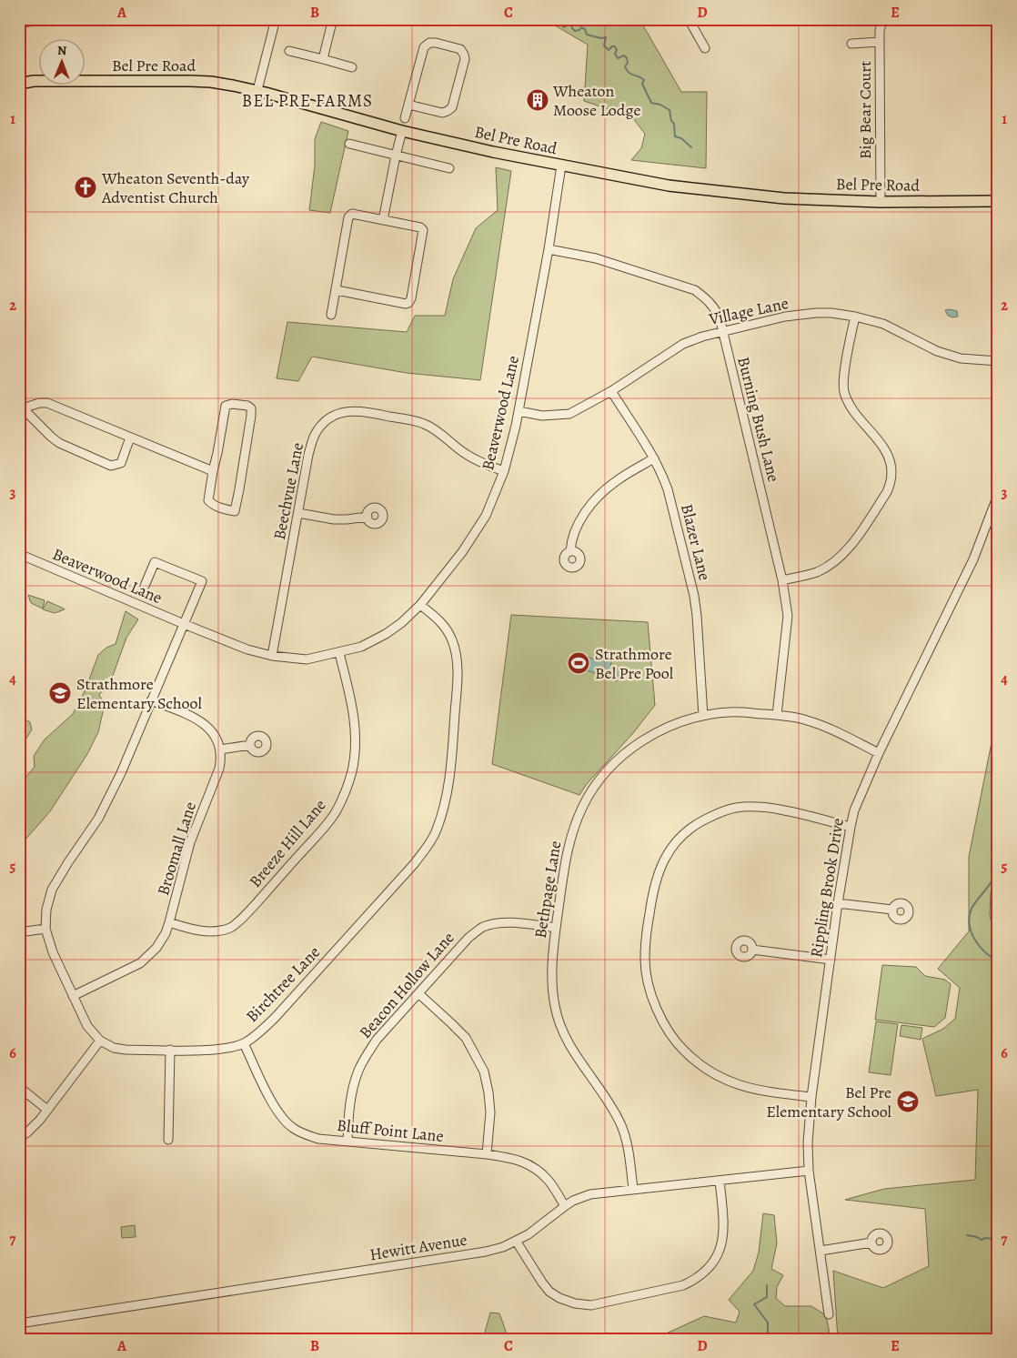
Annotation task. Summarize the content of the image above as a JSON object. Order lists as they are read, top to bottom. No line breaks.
{"streets":{"main road":["Bel Pre Road"],"street":["Big Bear Court","Village Lane","Beaverwood Lane","Burning Bush Lane","Beechvue Lane","Blazer Lane","Breeze Hill Lane","Broomall Lane","Rippling Brook Drive","Bethpage Lane","Birchtree Lane","Beacon Hollow Lane","Bluff Point Lane","Hewitt Avenue"]},"crossings":[["Bel Pre Road","Big Bear Court"],["Bel Pre Road","Beaverwood Lane"],["Village Lane","Beaverwood Lane"],["Village Lane","Burning Bush Lane"],["Village Lane","Blazer Lane"],["Beaverwood Lane","Burning Bush Lane"],["Beaverwood Lane","Beechvue Lane"],["Beaverwood Lane","Breeze Hill Lane"],["Beaverwood Lane","Birchtree Lane"],["Burning Bush Lane","Bethpage Lane"],["Blazer Lane","Bethpage Lane"],["Breeze Hill Lane","Broomall Lane"],["Broomall Lane","Birchtree Lane"],["Rippling Brook Drive","Bethpage Lane"],["Rippling Brook Drive","Hewitt Avenue"],["Bethpage Lane","Beacon Hollow Lane"],["Bethpage Lane","Hewitt Avenue"],["Birchtree Lane","Bluff Point Lane"],["Beacon Hollow Lane","Bluff Point Lane"],["Bluff Point Lane","Hewitt Avenue"]],"districts":["BEL PRE FARMS"],"places":{"building":["Wheaton Moose Lodge"],"church":["Wheaton Seventh-day Adventist Church"],"sports":["Strathmore Bel Pre Pool"],"school or university":["Strathmore Elementary School","Bel Pre Elementary School"]},"north":"top","grid":{"columns":["A","B","C","D","E"],"rows":["1","2","3","4","5","6","7"]}}
